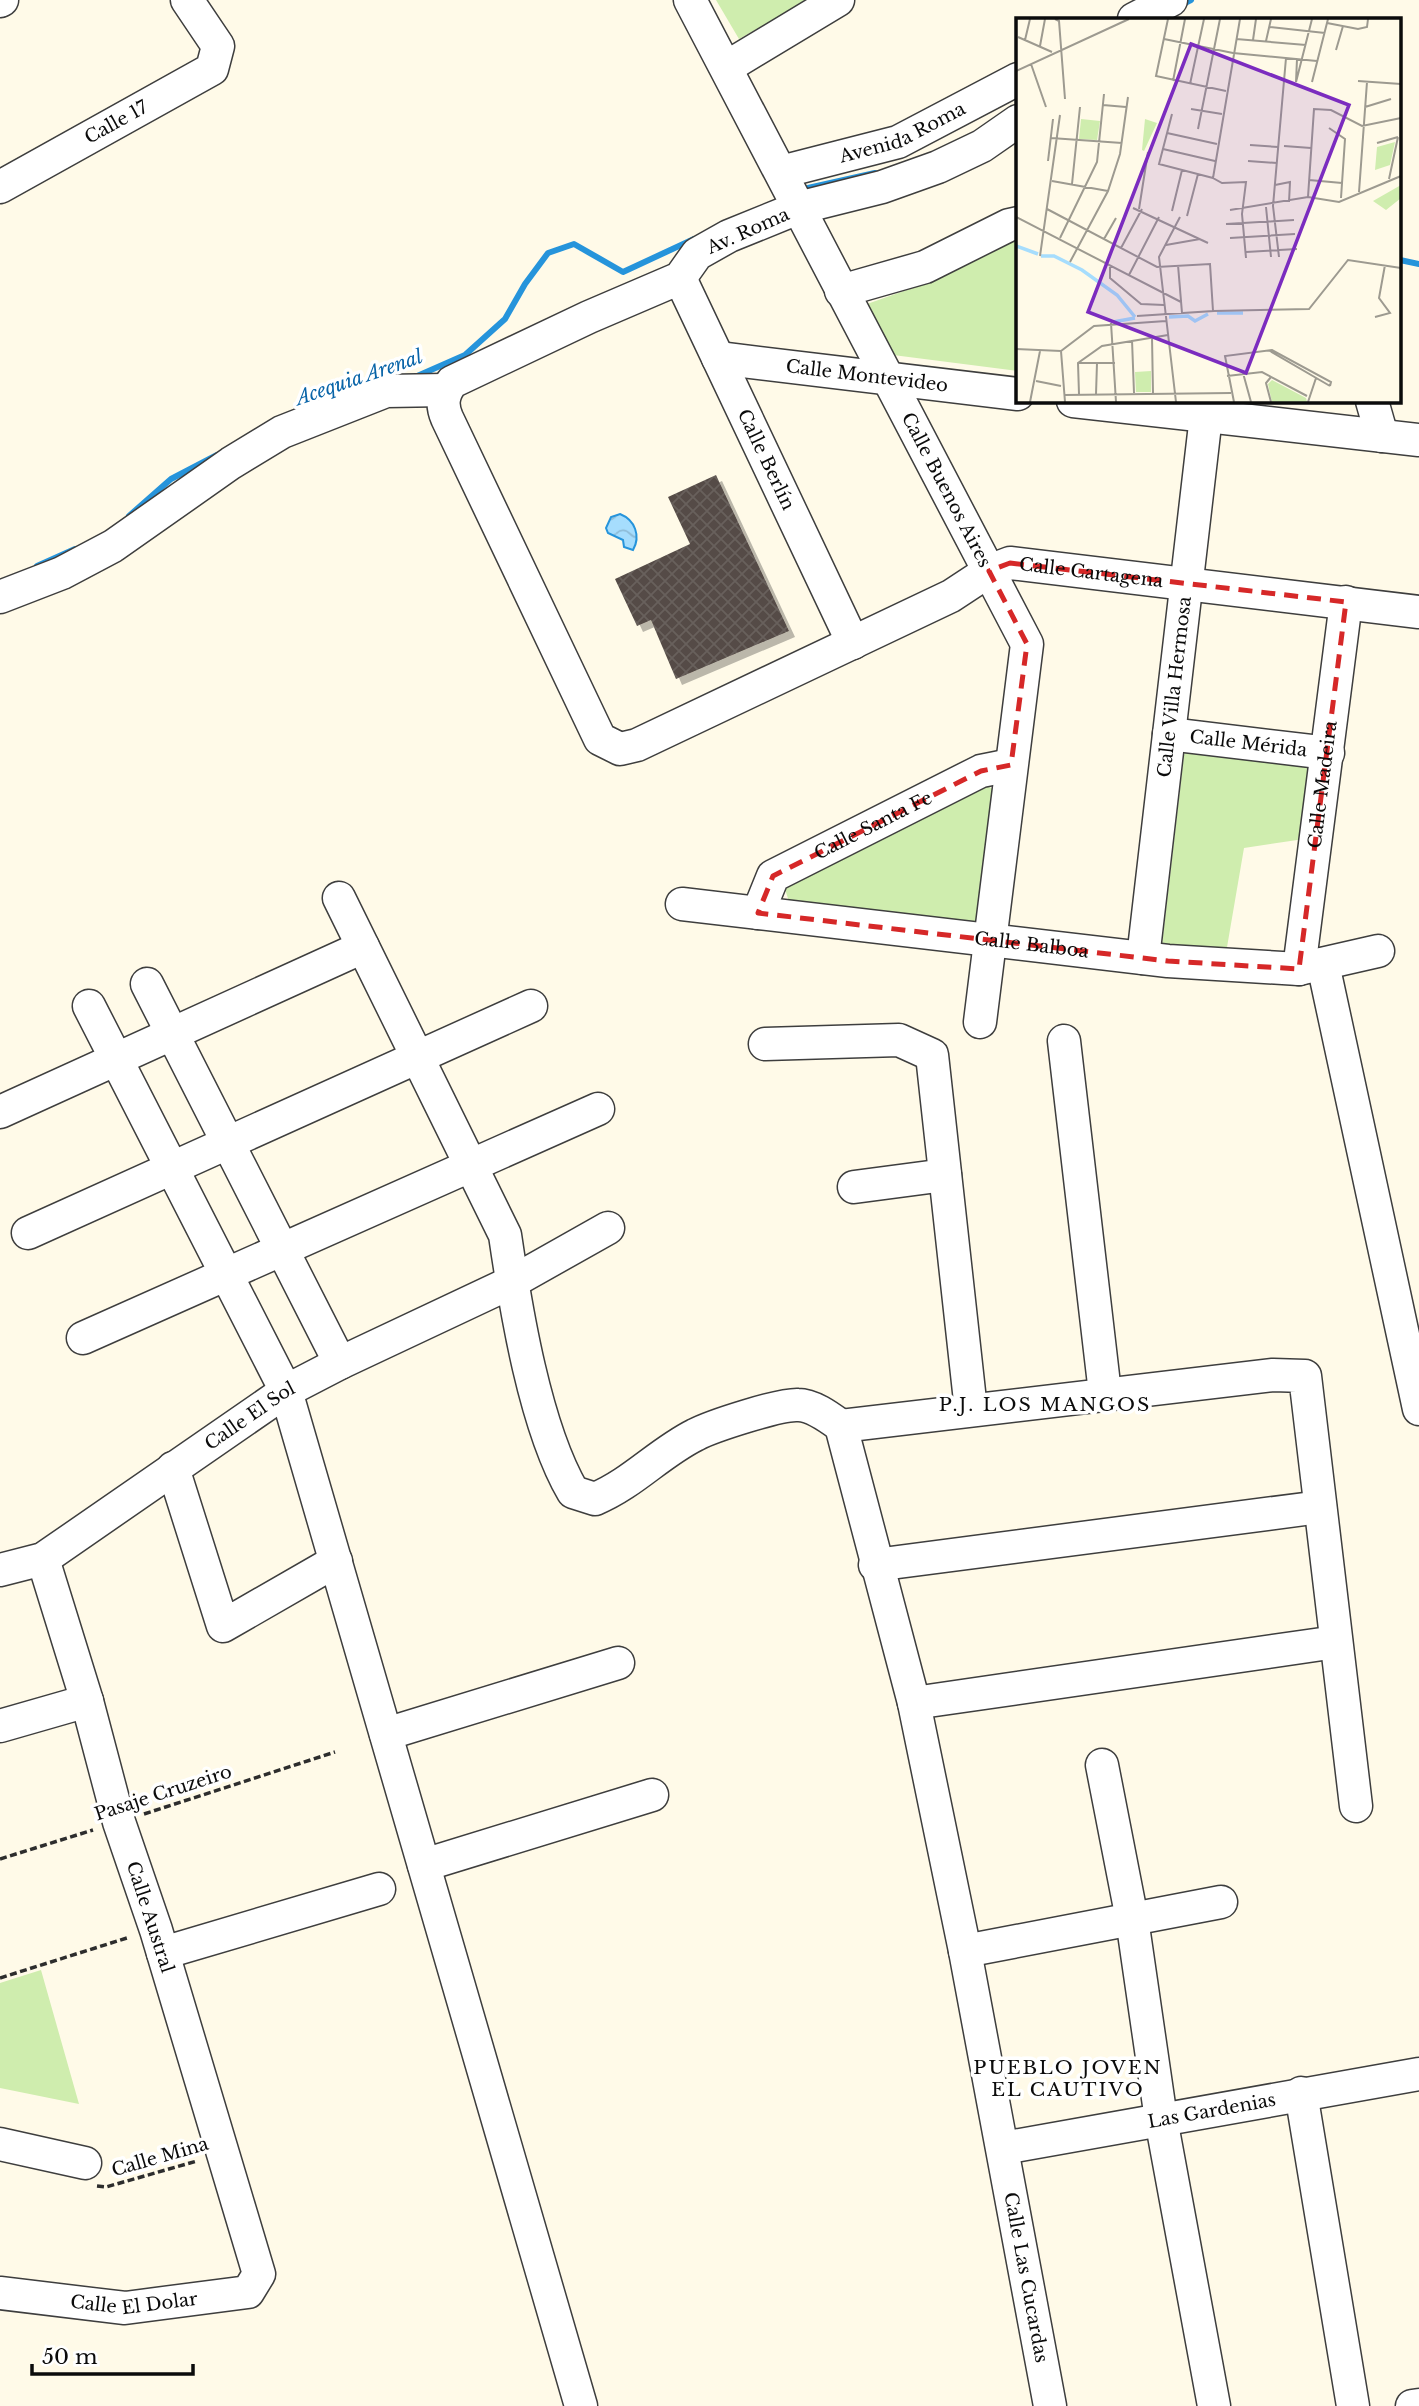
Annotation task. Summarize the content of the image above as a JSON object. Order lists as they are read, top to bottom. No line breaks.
{"streets":{"street":["Calle 17","Avenida Roma","Av. Roma","Calle Montevideo","Calle Berlín","Calle Buenos Aires","Calle Cartagena","Calle Villa Hermosa","Calle Mérida","Calle Madeira","Calle Santa Fe","Calle Balboa","Calle El Sol","Calle Austral","Las Gardenias","Calle Las Cucardas","Calle El Dolar"],"path":["Pasaje Cruzeiro","Calle Mina"]},"crossings":[["Avenida Roma","Calle Buenos Aires"],["Av. Roma","Calle Berlín"],["Av. Roma","Calle Buenos Aires"],["Av. Roma","Calle Cartagena"],["Calle Montevideo","Calle Berlín"],["Calle Montevideo","Calle Buenos Aires"],["Calle Berlín","Calle Cartagena"],["Calle Buenos Aires","Calle Cartagena"],["Calle Buenos Aires","Calle Santa Fe"],["Calle Buenos Aires","Calle Balboa"],["Calle Cartagena","Calle Villa Hermosa"],["Calle Cartagena","Calle Madeira"],["Calle Villa Hermosa","Calle Mérida"],["Calle Villa Hermosa","Calle Balboa"],["Calle Mérida","Calle Madeira"],["Calle Madeira","Calle Balboa"],["Calle Santa Fe","Calle Balboa"],["Calle El Sol","Calle Austral"],["Pasaje Cruzeiro","Calle Austral"],["Calle Austral","Calle Mina"],["Calle Austral","Calle El Dolar"],["Las Gardenias","Calle Las Cucardas"]],"districts":["P.J. LOS MANGOS","PUEBLO JOVEN EL CAUTIVO"],"water":["Acequia Arenal"],"scale_bar":"50 m"}
